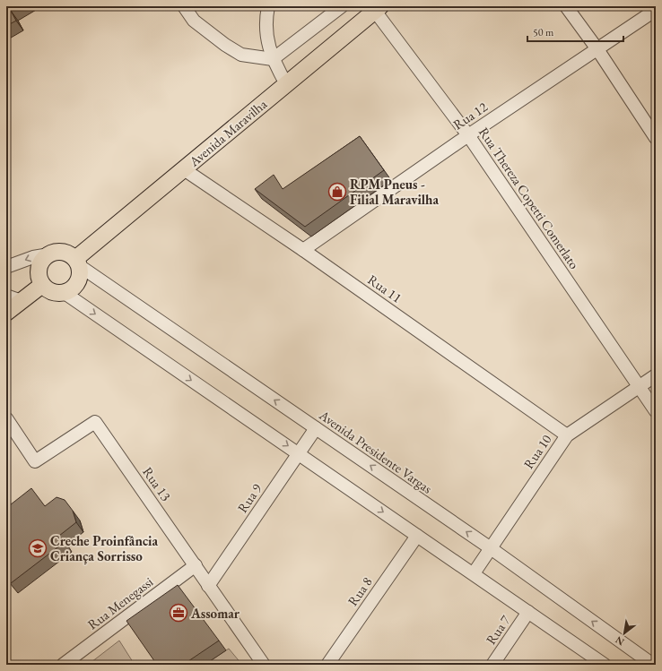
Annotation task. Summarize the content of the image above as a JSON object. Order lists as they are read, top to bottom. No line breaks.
{"streets":{"main road":["Avenida Maravilha"],"street":["Rua 12","Rua Thereza Copetti Comerlato","Rua 11","Avenida Presidente Vargas","Rua 10","Rua 13","Rua 9","Rua 8","Rua Menegassi","Rua 7"]},"crossings":[["Rua 12","Rua Thereza Copetti Comerlato"],["Rua 12","Rua 11"],["Avenida Maravilha","Rua Thereza Copetti Comerlato"],["Avenida Maravilha","Rua 11"],["Avenida Maravilha","Avenida Presidente Vargas"],["Rua Thereza Copetti Comerlato","Rua 10"],["Rua 11","Rua 10"],["Avenida Presidente Vargas","Rua 10"],["Avenida Presidente Vargas","Rua 9"],["Rua 13","Rua 9"],["Rua 13","Rua Menegassi"]],"places":{"shop":["RPM Pneus - Filial Maravilha"],"school or university":["Creche Proinfância Criança Sorrisso"],"office":["Assomar"]},"scale_bar":"50 m","north":"bottom left"}
